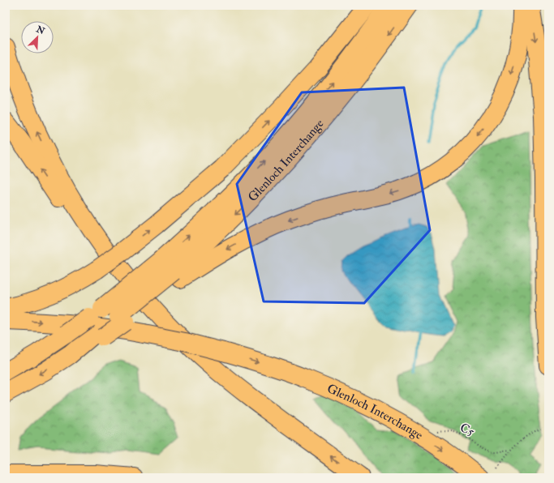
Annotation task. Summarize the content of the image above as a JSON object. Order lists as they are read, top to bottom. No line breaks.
{"streets":{"highway":["Glenloch Interchange"],"path":["C5"]},"north":"top right"}
